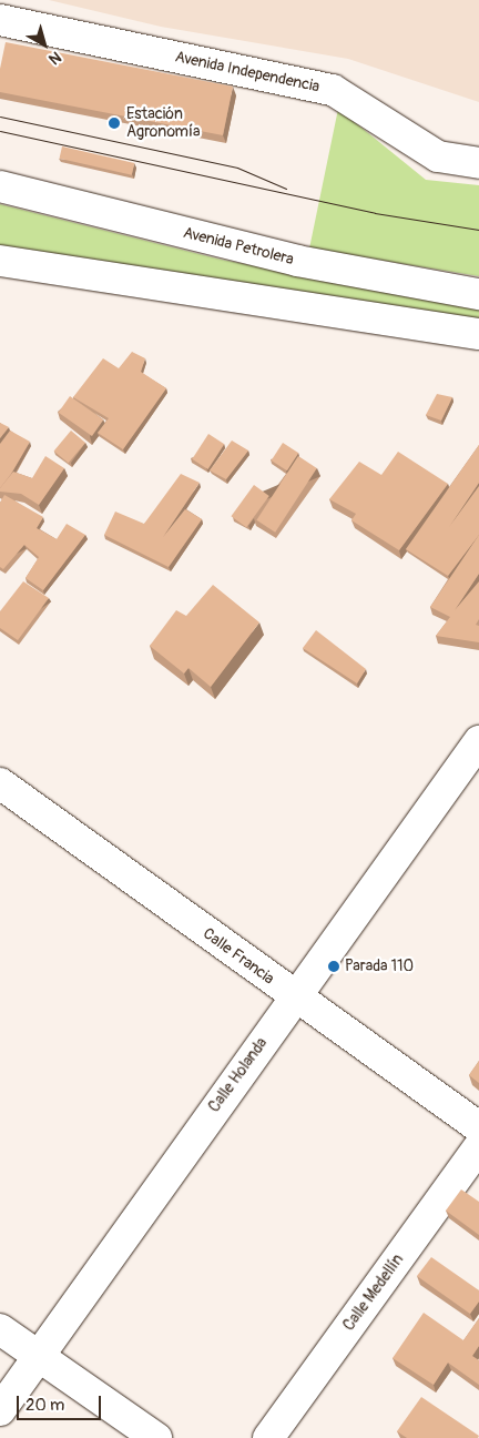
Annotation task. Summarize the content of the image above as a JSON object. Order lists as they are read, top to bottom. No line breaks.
{"streets":{"main road":["Avenida Independencia","Avenida Petrolera","Calle Francia","Calle Holanda","Calle Medellín"]},"crossings":[["Calle Francia","Calle Holanda"]],"places":["Estación Agronomía","Parada 110"],"scale_bar":"20 m","north":"bottom right"}
